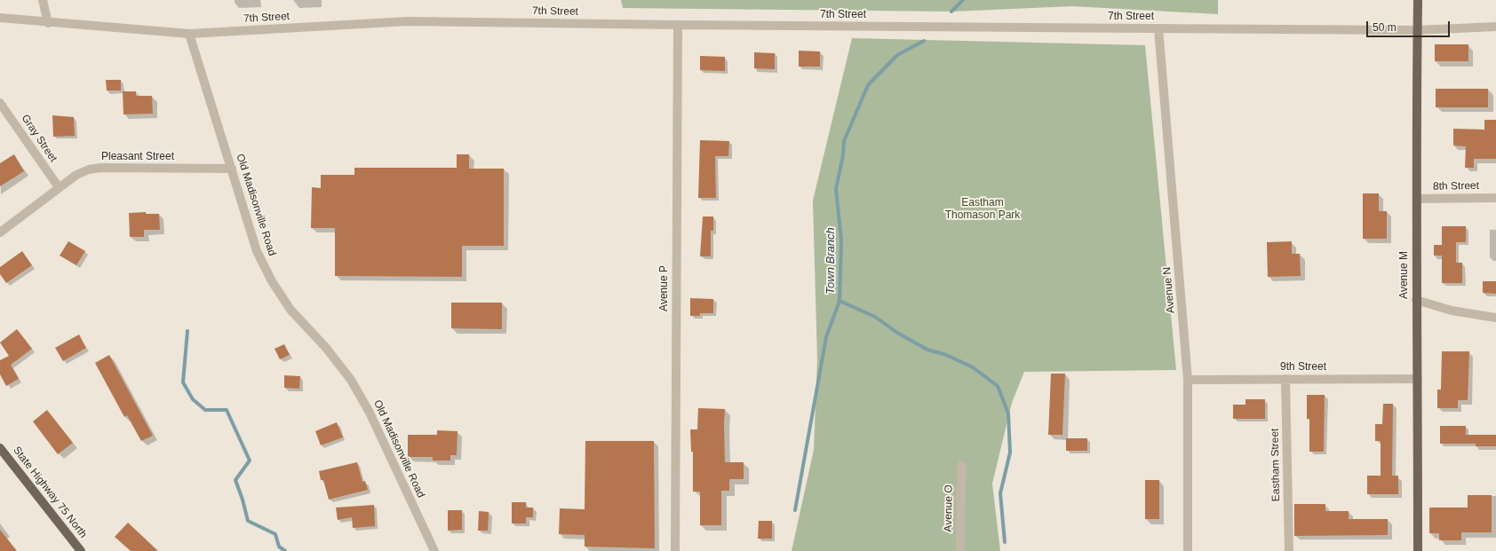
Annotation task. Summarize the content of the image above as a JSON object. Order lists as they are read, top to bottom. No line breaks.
{"streets":{"main road":["Avenue M","State Highway 75 North"],"street":["7th Street","Gray Street","Pleasant Street","8th Street","Old Madisonville Road","Avenue P","Avenue N","9th Street","Eastham Street","Avenue O"]},"crossings":[["7th Street","Old Madisonville Road"],["7th Street","Avenue M"],["7th Street","Avenue P"],["7th Street","Avenue N"],["Gray Street","Pleasant Street"],["Pleasant Street","Old Madisonville Road"],["8th Street","Avenue M"],["Avenue M","9th Street"],["Avenue N","9th Street"],["9th Street","Eastham Street"]],"water":["Town Branch"],"parks":["Eastham Thomason Park"],"scale_bar":"50 m"}
